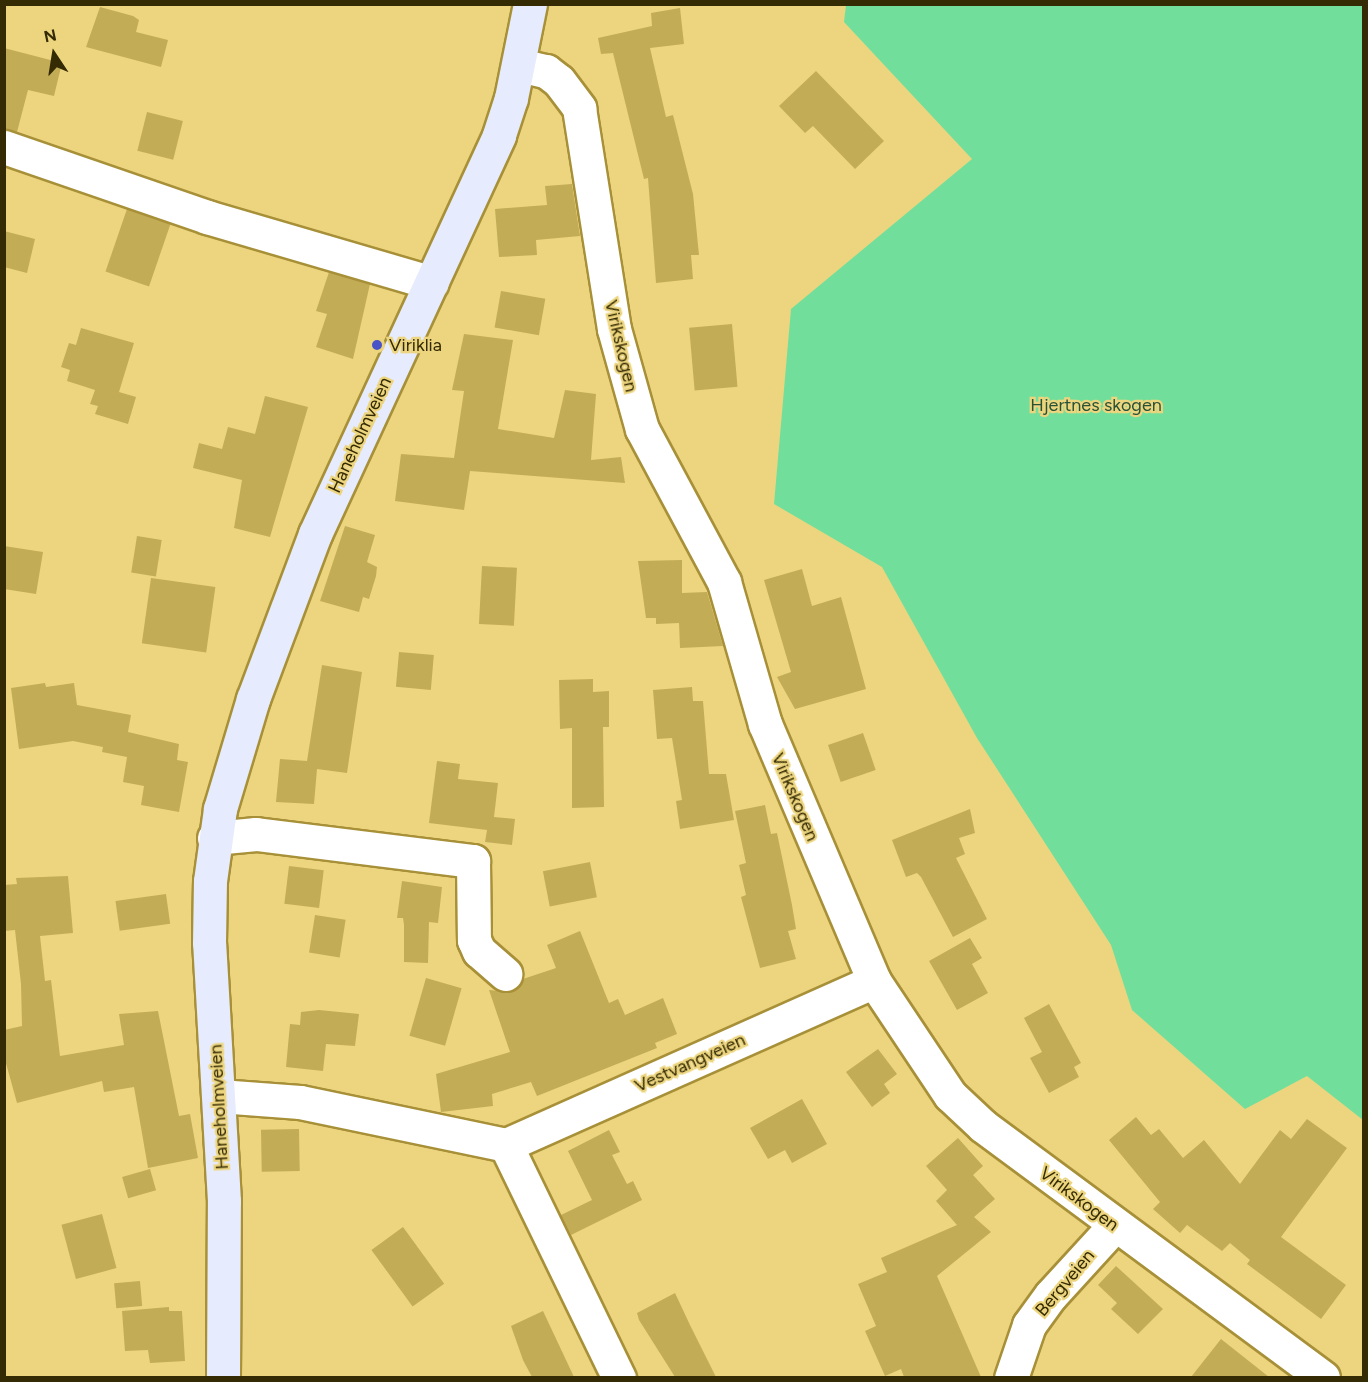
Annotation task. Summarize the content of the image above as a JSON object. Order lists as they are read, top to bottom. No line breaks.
{"streets":{"main road":["Haneholmveien"],"street":["Virikskogen","Vestvangveien","Bergveien"]},"crossings":[["Virikskogen","Haneholmveien"],["Virikskogen","Vestvangveien"],["Virikskogen","Bergveien"]],"parks":["Hjertnes skogen"],"places":["Viriklia"],"north":"top"}
